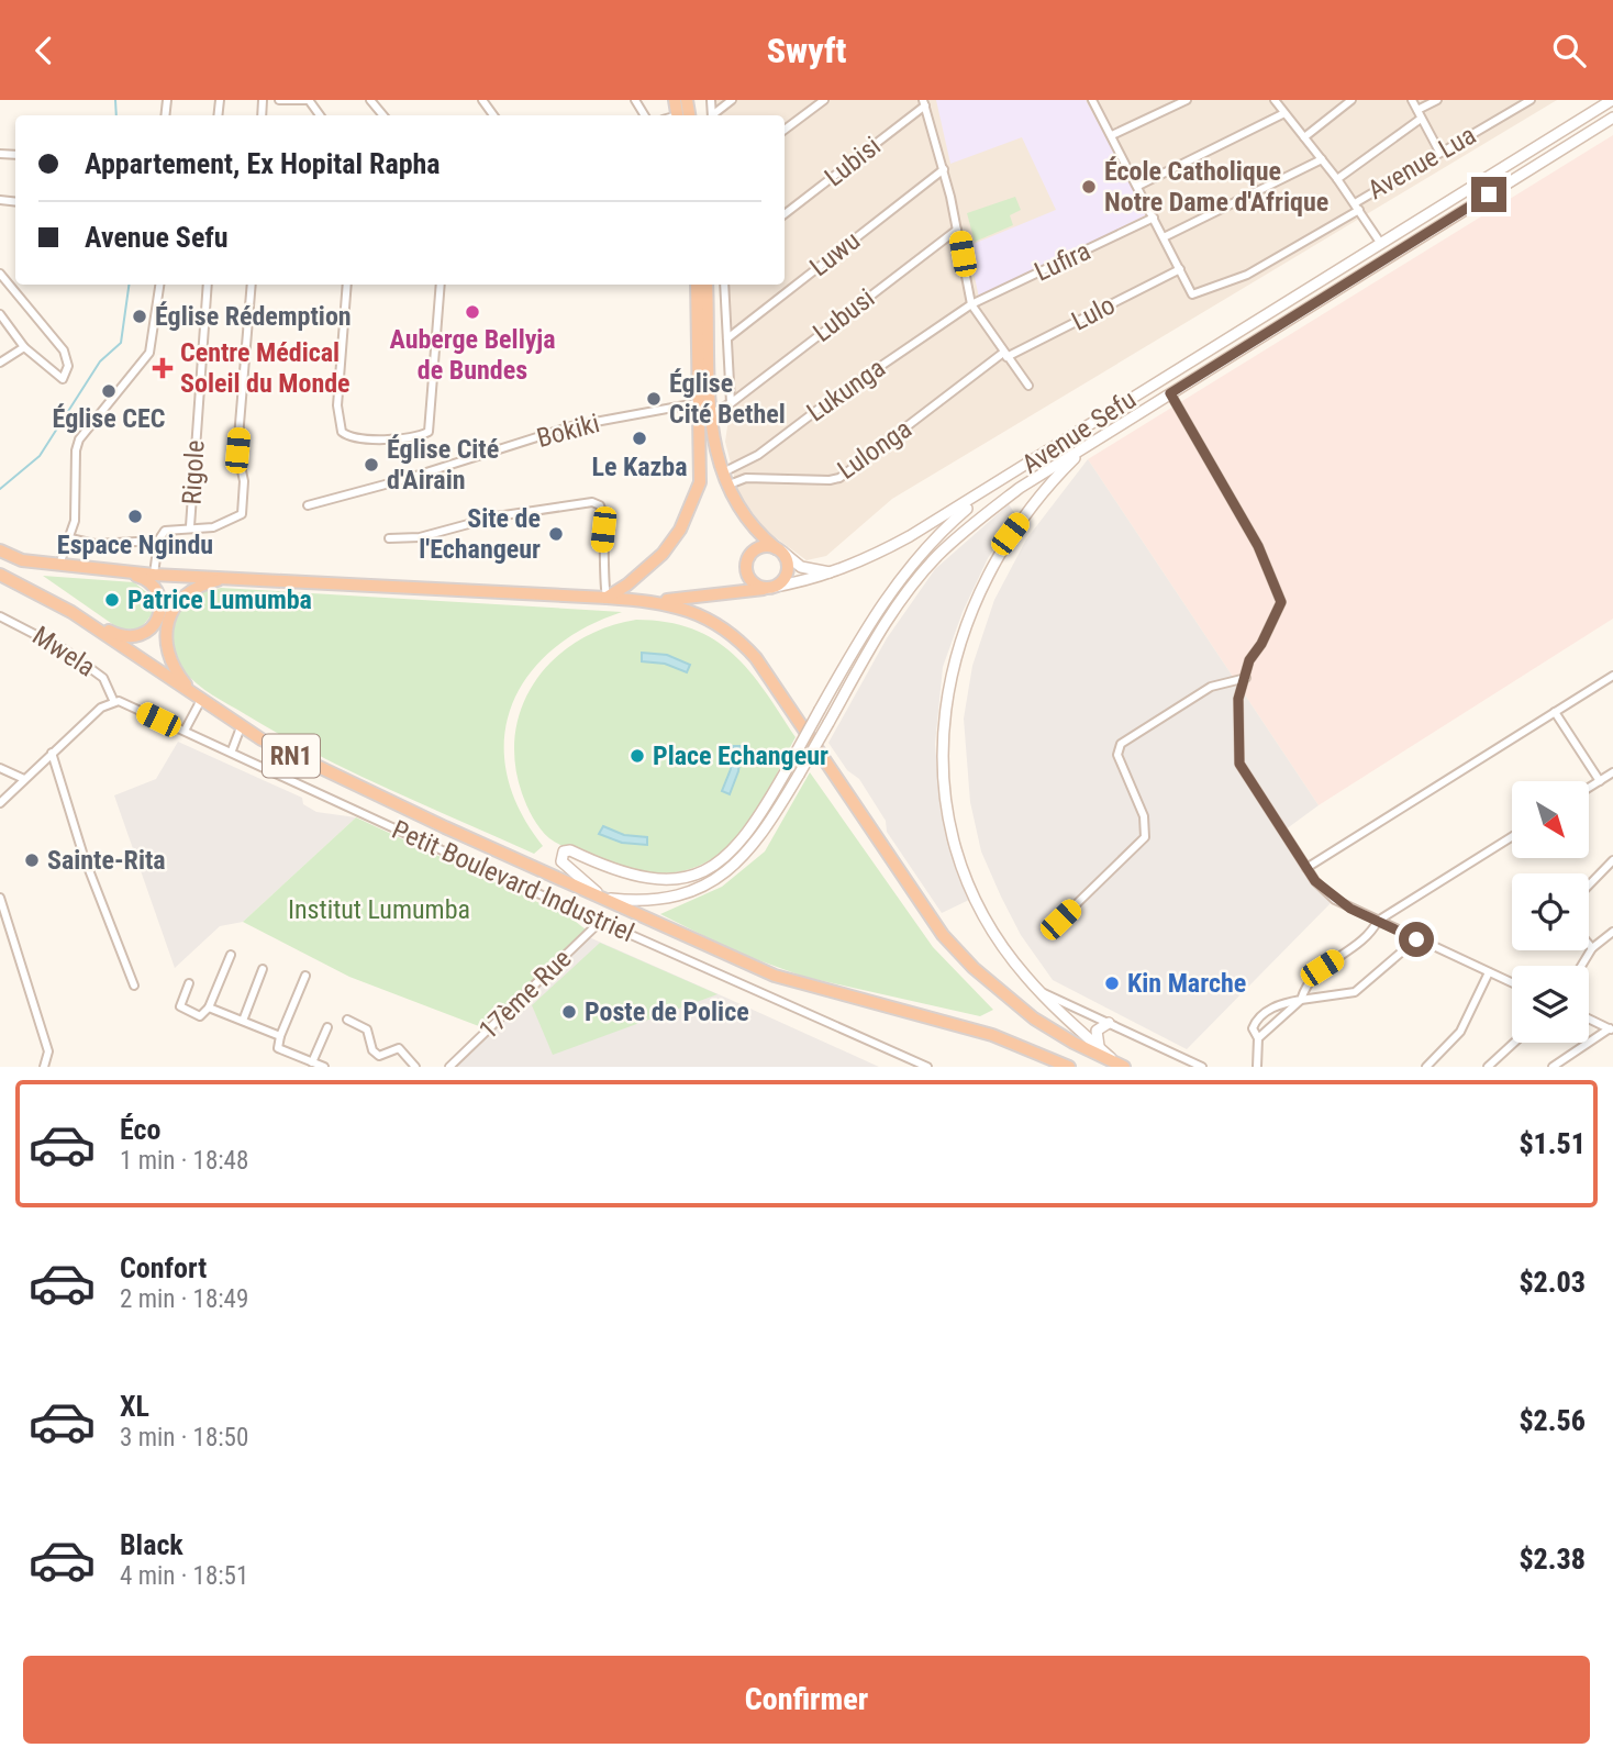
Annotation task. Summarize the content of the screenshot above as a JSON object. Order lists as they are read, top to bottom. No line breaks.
{"streets":{"highway":["RN1"],"main road":["Avenue Sefu"],"street":["Lubisi","Avenue Lua","Luwu","Lufira","Lulo","Lubusi","Lukunga","Bokiki","Lulonga","Rigole","Mwela","Petit Boulevard Industriel","17ème Rue"]},"crossings":[["Lufira","Lukunga"],["Lulo","Lulonga"],["Mwela","Petit Boulevard Industriel"],["Petit Boulevard Industriel","17ème Rue"]],"parks":["Institut Lumumba"],"places":{"other":["École Catholique Notre Dame d'Afrique","Auberge Bellyja de Bundes","Église Rédemption","Église CEC","Église Cité Bethel","Le Kazba","Église Cité d'Airain","Espace Ngindu","Site de l'Echangeur","Patrice Lumumba","Place Echangeur","Sainte-Rita","Kin Marche","Poste de Police"],"health":["Centre Médical Soleil du Monde"]},"north":"bottom right","page":{"header":"Swyft","banner":["Appartement, Ex Hopital Rapha","Avenue Sefu"],"list":[{"name":"Éco","note":"1 min · 18:48","value":"$1.51"},{"name":"Confort","note":"2 min · 18:49","value":"$2.03"},{"name":"XL","note":"3 min · 18:50","value":"$2.56"},{"name":"Black","note":"4 min · 18:51","value":"$2.38"}],"buttons":"Confirmer"}}
